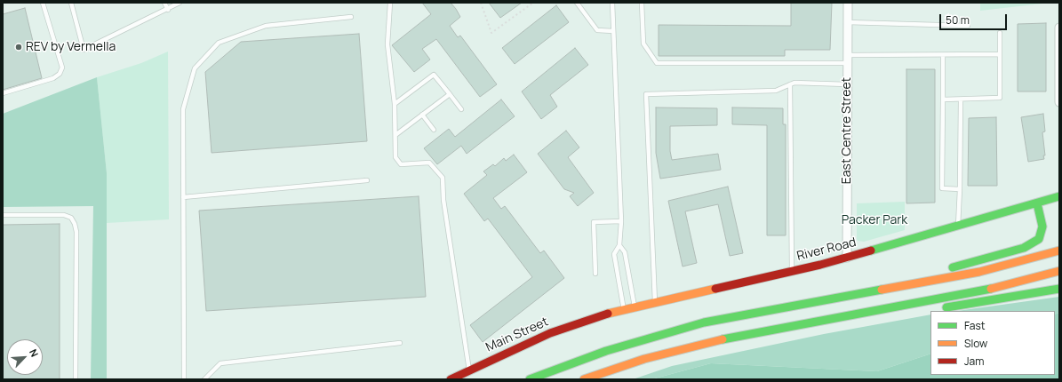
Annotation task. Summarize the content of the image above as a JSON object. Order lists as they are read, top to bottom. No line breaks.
{"streets":{"main road":["River Road","Main Street"],"street":["East Centre Street"]},"crossings":[["East Centre Street","River Road"],["River Road","Main Street"]],"parks":["Packer Park"],"places":["REV by Vermella"],"legend":["Fast","Slow","Jam"],"scale_bar":"50 m","north":"top right"}
